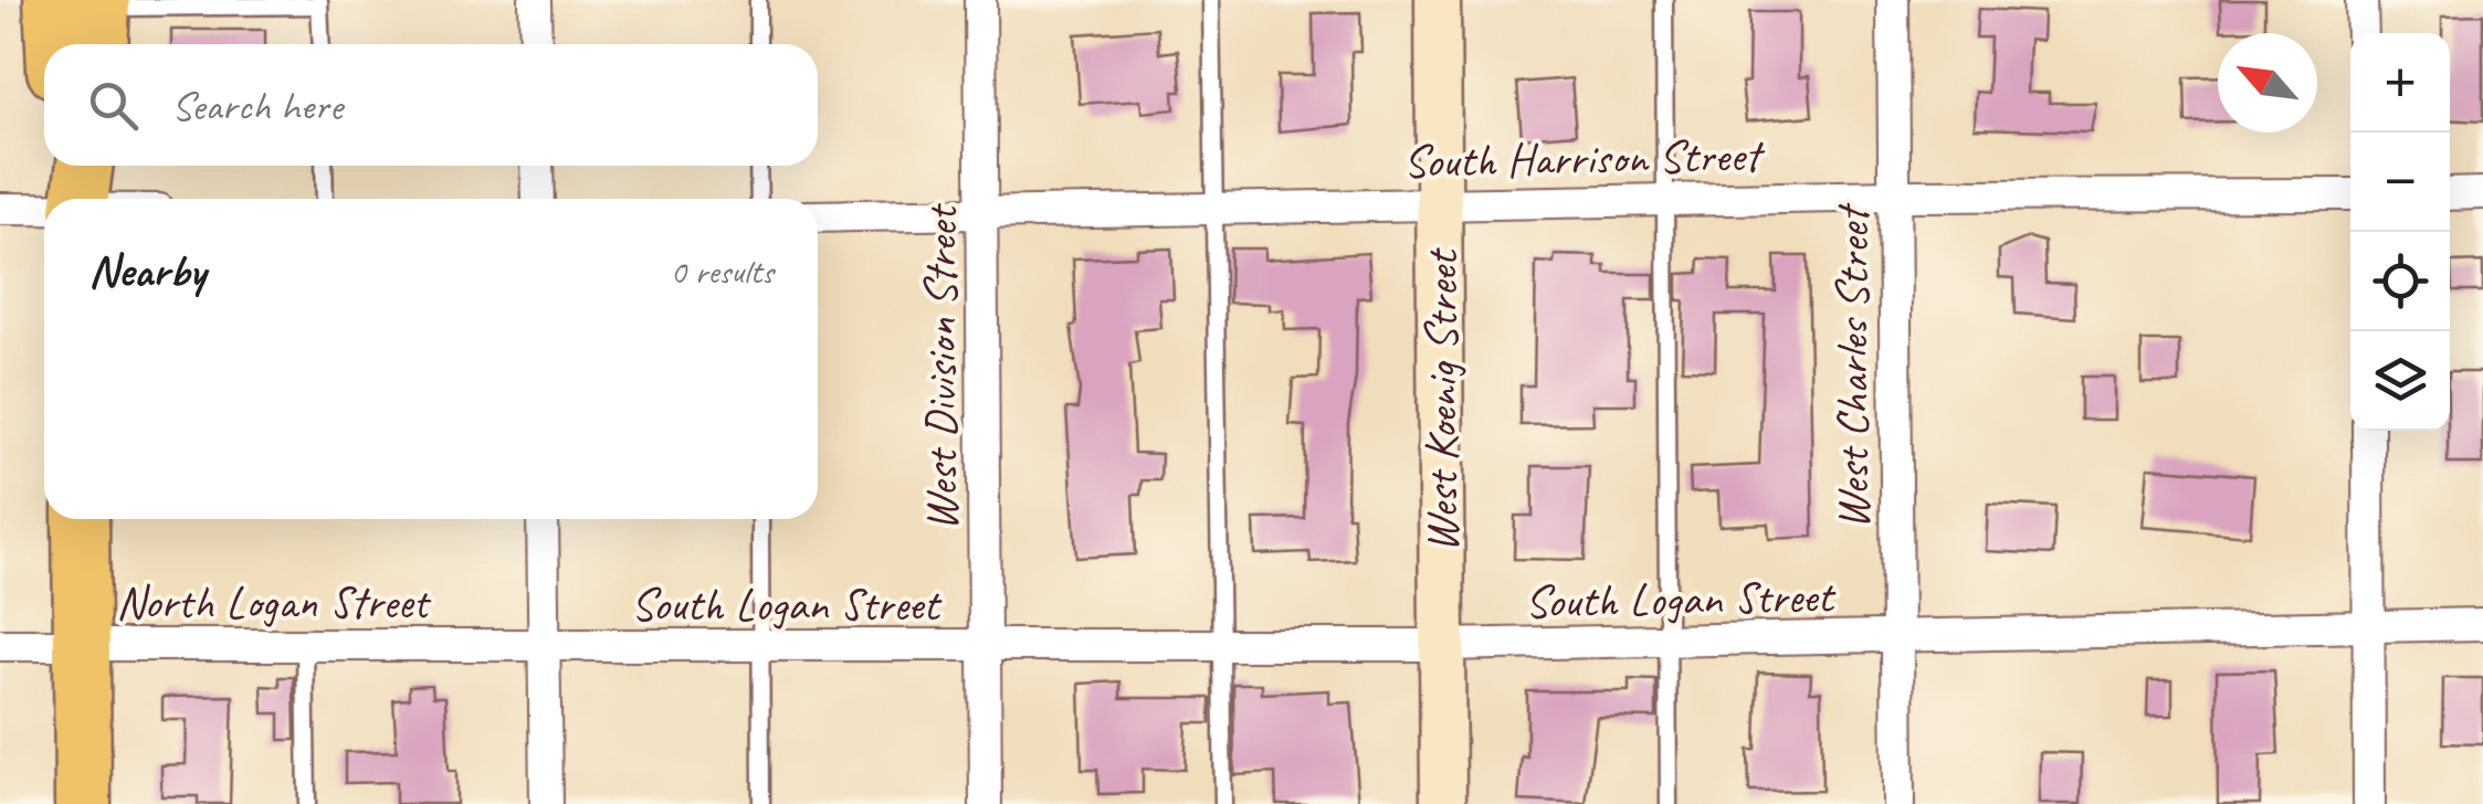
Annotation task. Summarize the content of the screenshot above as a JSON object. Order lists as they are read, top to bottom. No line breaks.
{"streets":{"street":["South Harrison Street","West Division Street","West Charles Street","West Koenig Street","South Logan Street","North Logan Street"]},"crossings":[["South Harrison Street","West Division Street"],["South Harrison Street","West Charles Street"],["South Harrison Street","West Koenig Street"],["West Division Street","South Logan Street"],["West Charles Street","South Logan Street"],["West Koenig Street","South Logan Street"],["South Logan Street","North Logan Street"]],"north":"top left","page":{"map_buttons":["+","−"],"search":"Search here","heading":["Nearby","0 results"]}}
